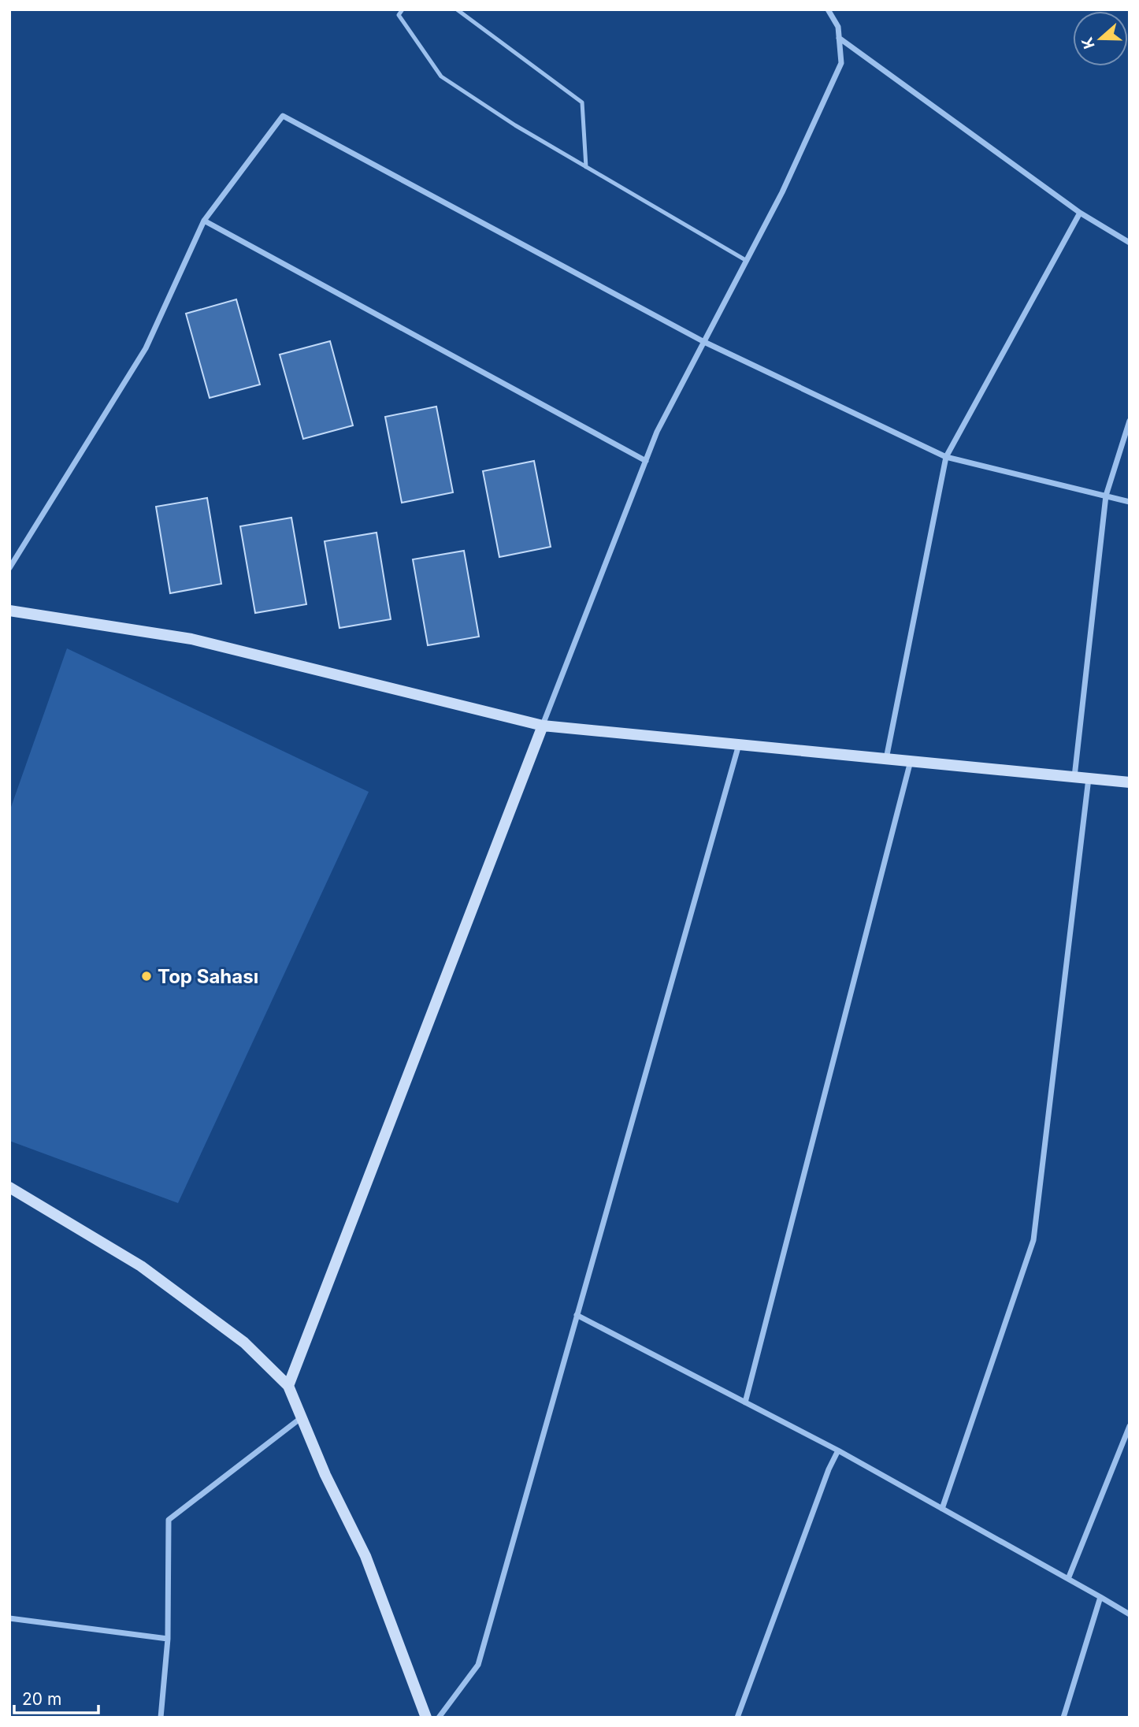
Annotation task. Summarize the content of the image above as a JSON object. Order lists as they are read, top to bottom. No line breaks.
{"places":["Top Sahası"],"scale_bar":"20 m","north":"left"}
